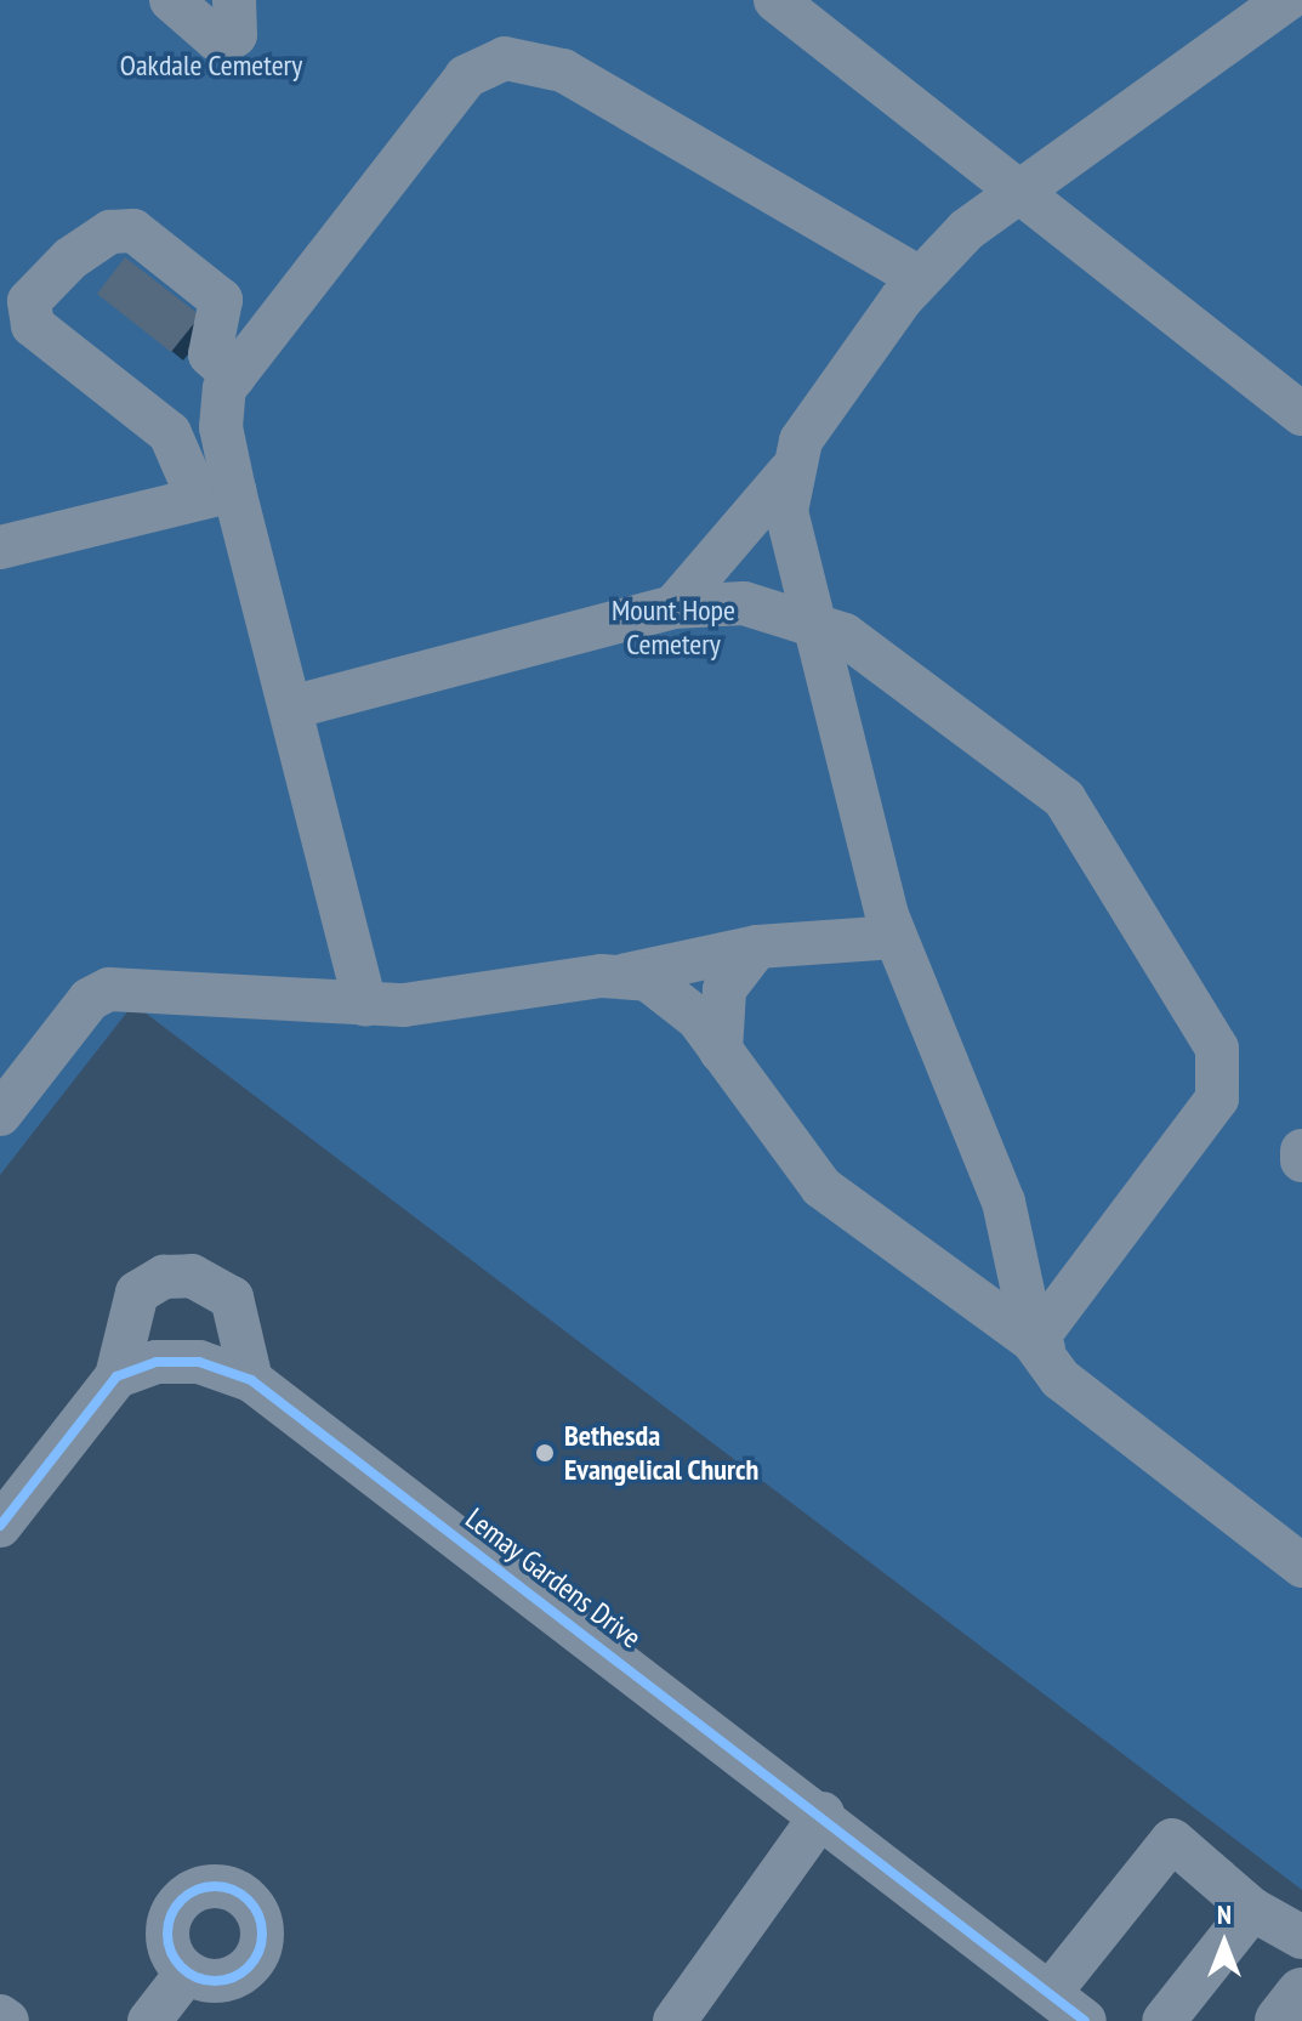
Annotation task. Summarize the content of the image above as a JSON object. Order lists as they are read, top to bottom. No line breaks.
{"streets":{"street":["Lemay Gardens Drive"]},"parks":["Oakdale Cemetery","Mount Hope Cemetery"],"places":["Bethesda Evangelical Church"],"north":"top"}
